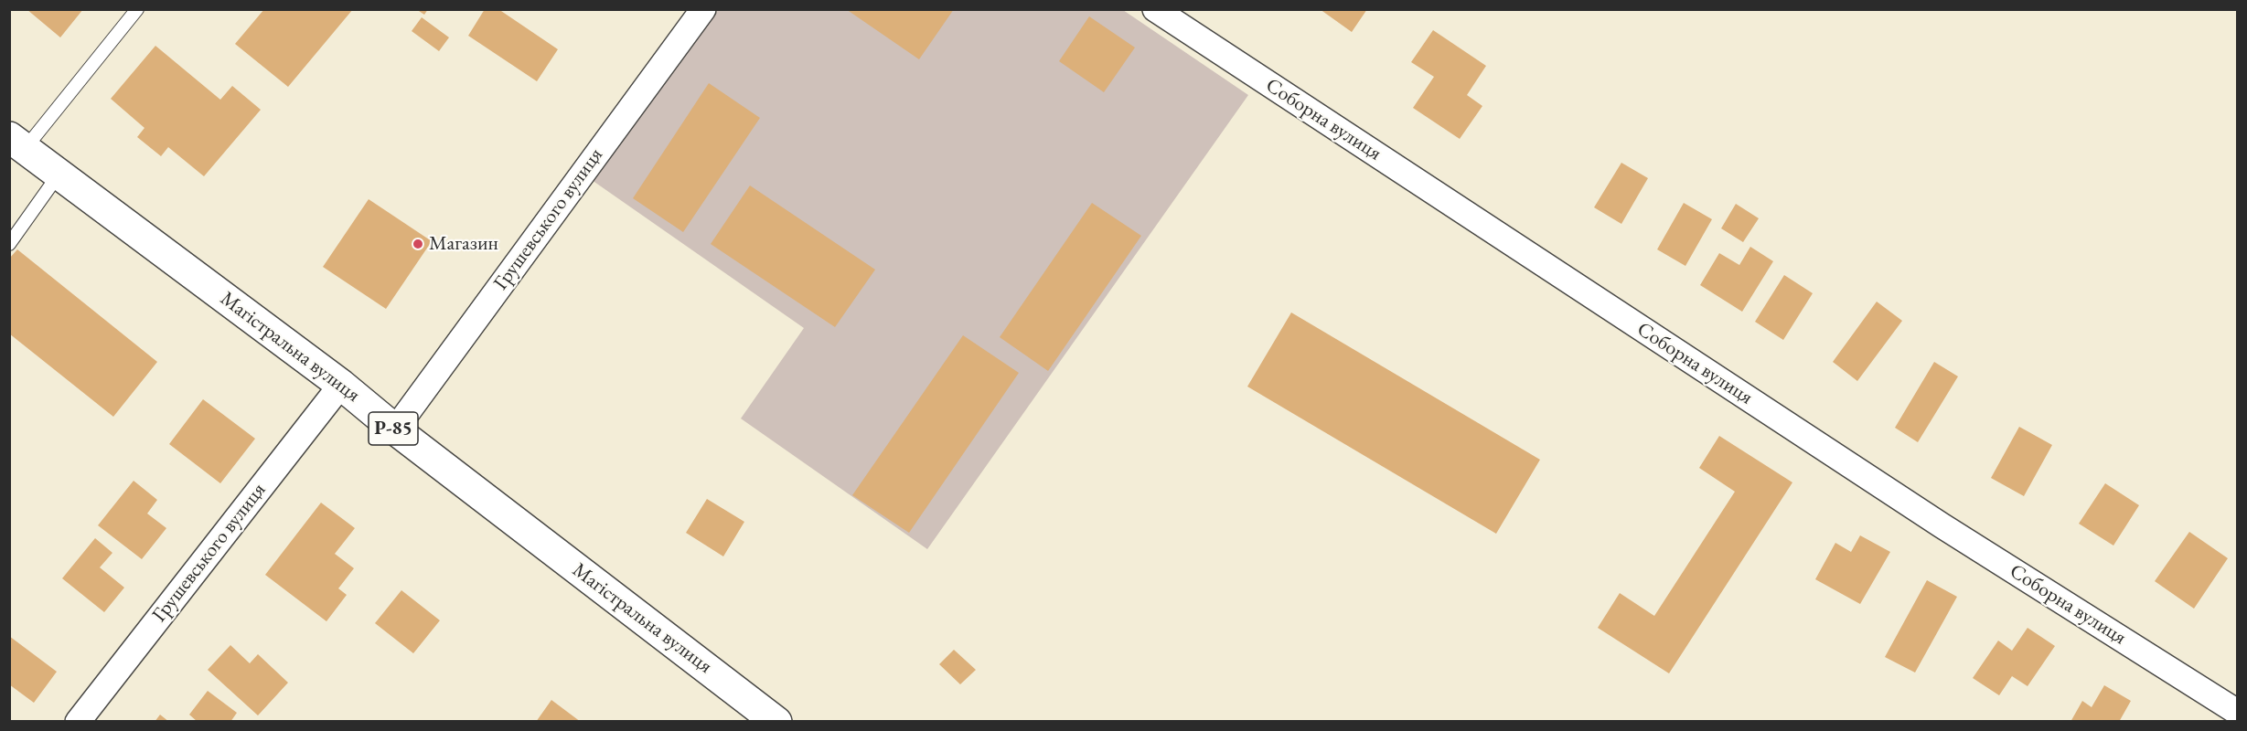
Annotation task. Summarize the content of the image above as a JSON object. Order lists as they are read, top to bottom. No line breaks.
{"streets":{"main road":["Магістральна вулиця","Р-85"],"street":["Соборна вулиця","Грушевського вулиця"]},"crossings":[["Грушевського вулиця","Магістральна вулиця"]],"places":["Магазин"]}
